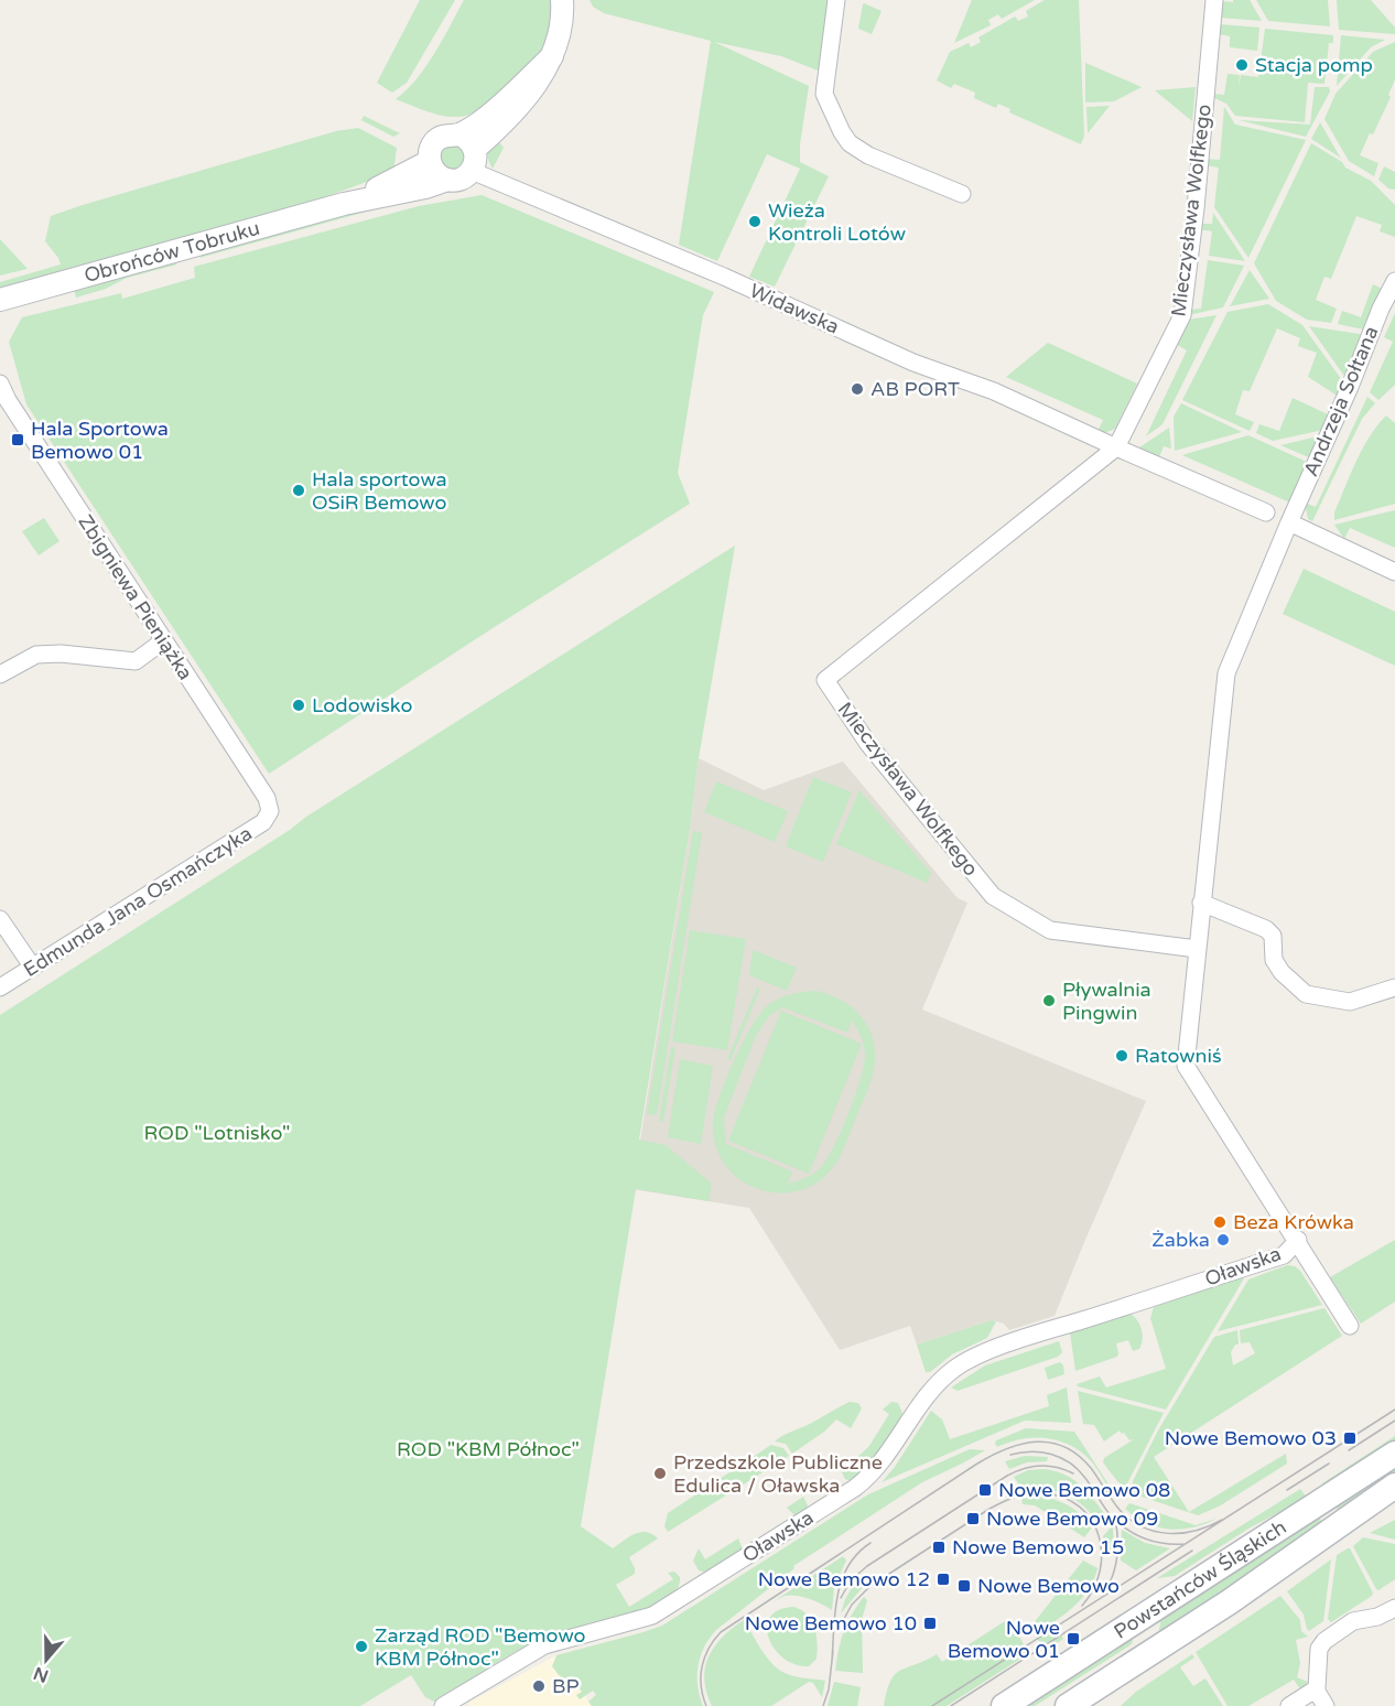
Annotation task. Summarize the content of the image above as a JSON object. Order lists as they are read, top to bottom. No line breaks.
{"streets":{"main road":["Powstańców Śląskich"],"street":["Mieczysława Wolfkego","Obrońców Tobruku","Widawska","Andrzeja Sołtana","Zbigniewa Pieniążka","Edmunda Jana Osmańczyka","Oławska"]},"crossings":[["Mieczysława Wolfkego","Widawska"],["Obrońców Tobruku","Widawska"],["Zbigniewa Pieniążka","Edmunda Jana Osmańczyka"]],"parks":["ROD \"Lotnisko\"","ROD \"KBM Północ\""],"places":{"other":["Stacja pomp","Wieża Kontroli Lotów","AB PORT","Hala sportowa OSiR Bemowo","Lodowisko","Pływalnia Pingwin","Ratowniś","Beza Krówka","Żabka","Przedszkole Publiczne Edulica / Oławska","Zarząd ROD \"Bemowo KBM Północ\"","BP"],"transit":["Hala Sportowa Bemowo 01","Nowe Bemowo 03","Nowe Bemowo 08","Nowe Bemowo 09","Nowe Bemowo 15","Nowe Bemowo 12","Nowe Bemowo","Nowe Bemowo 10","Nowe Bemowo 01"]},"north":"bottom"}
